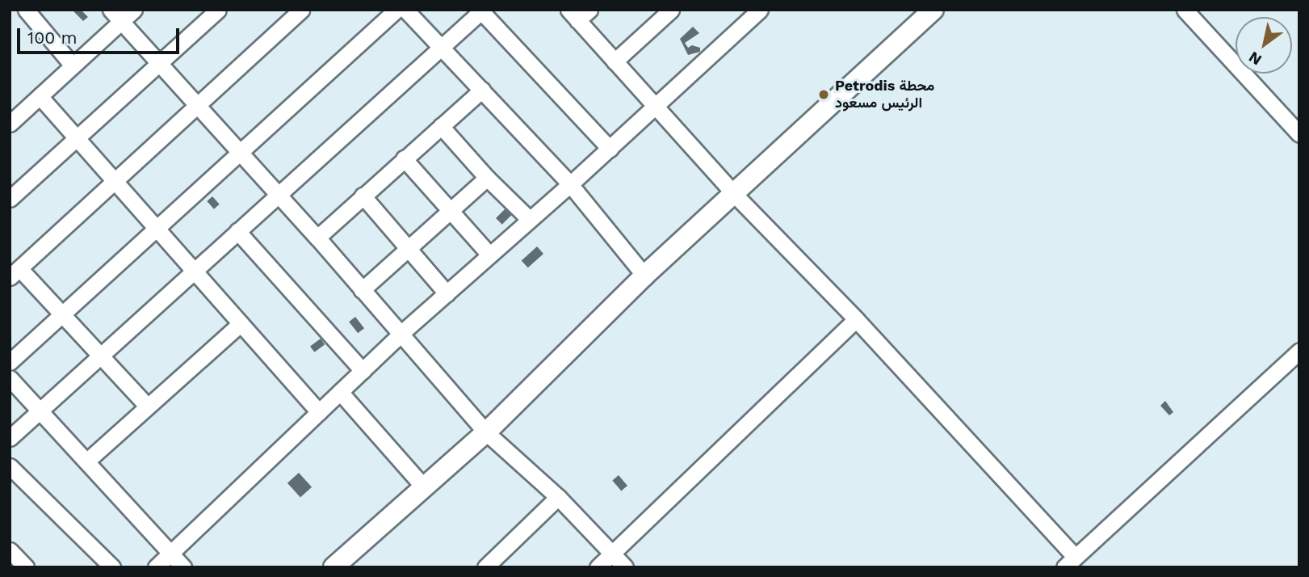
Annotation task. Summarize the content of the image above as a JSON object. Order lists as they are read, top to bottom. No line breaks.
{"places":["Petrodis محطة الرئيس مسعود"],"scale_bar":"100 m","north":"bottom left"}
